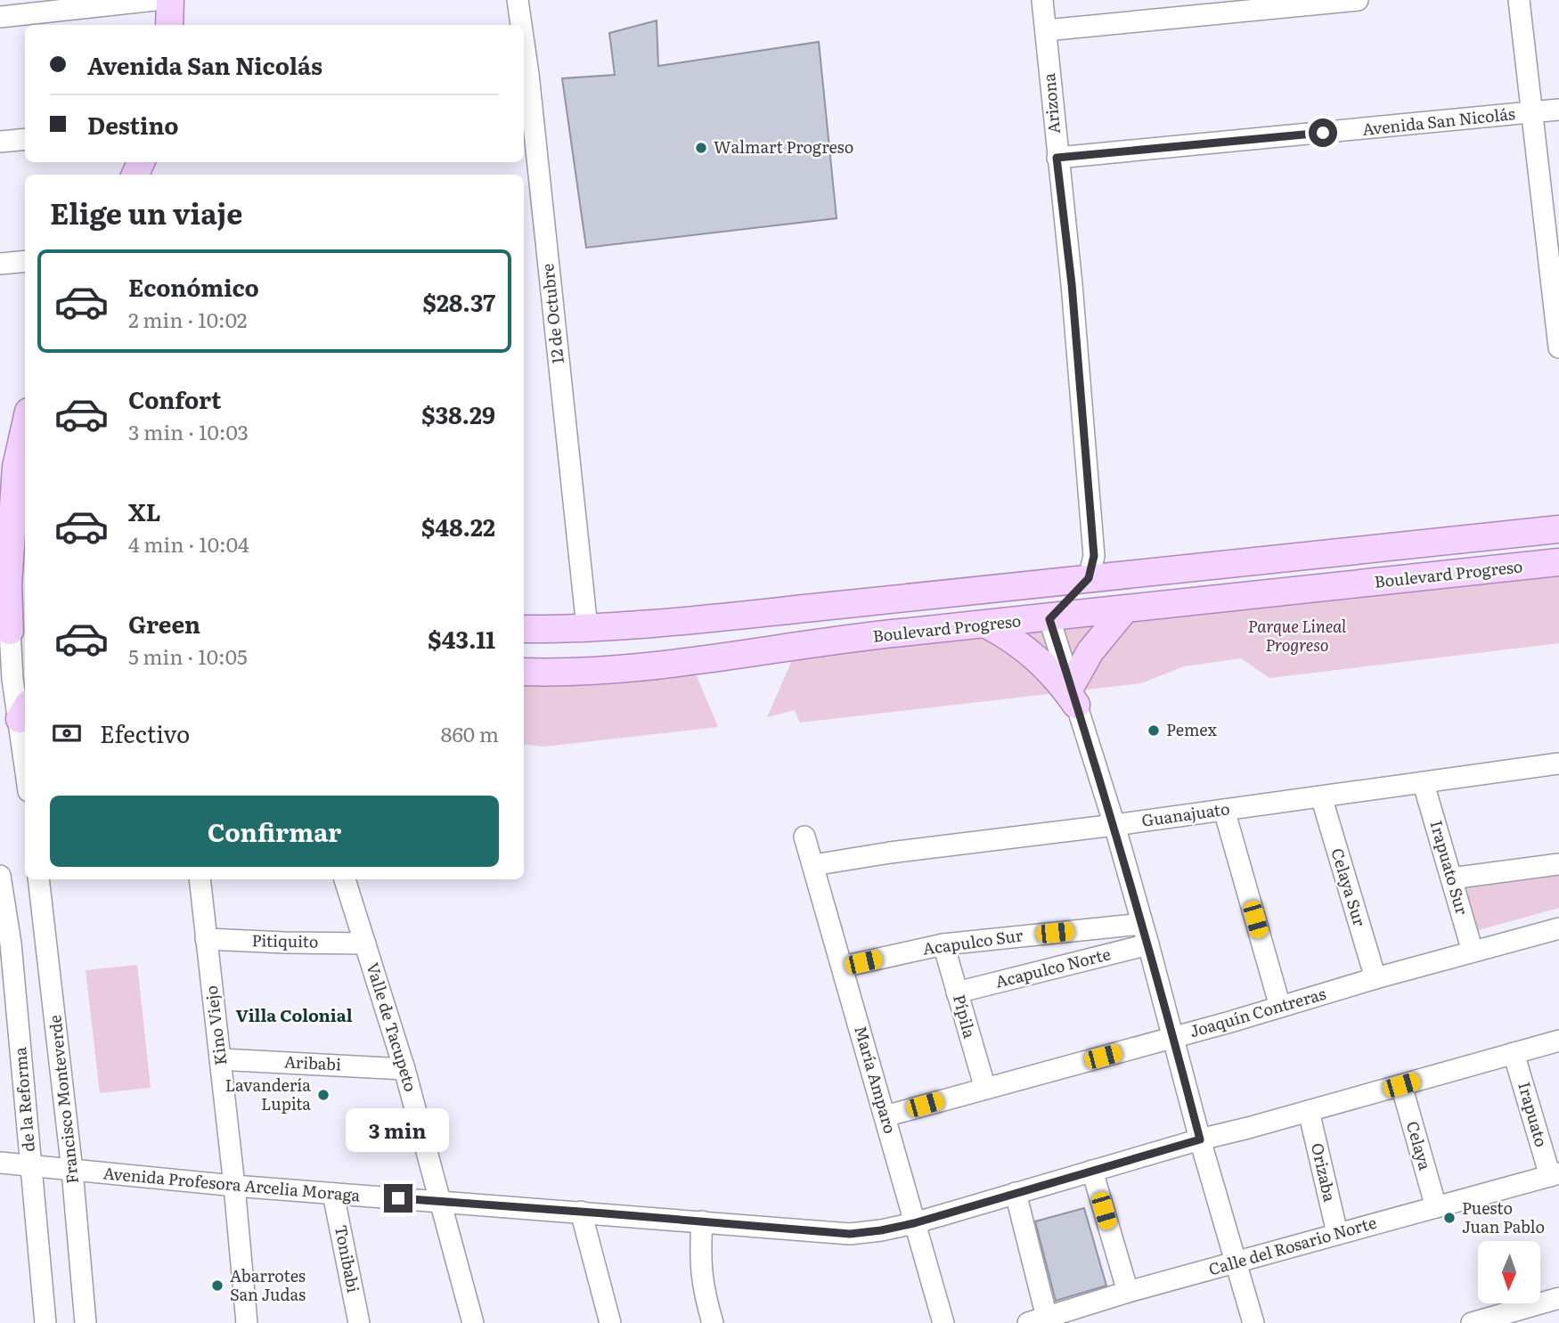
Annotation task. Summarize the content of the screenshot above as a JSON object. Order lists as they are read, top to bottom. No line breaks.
{"streets":{"main road":["Boulevard Progreso"],"street":["Arizona","Avenida San Nicolás","12 de Octubre","Guanajuato","Irapuato Sur","Celaya Sur","Pitiquito","Acapulco Sur","Acapulco Norte","Joaquín Contreras","Pípila","Kino Viejo","Valle de Tacupeto","Aribabi","María Amparo","de la Reforma","Francisco Monteverde","Irapuato","Celaya","Orizaba","Avenida Profesora Arcelia Moraga","Calle del Rosario Norte","Tonibabi"]},"crossings":[["Arizona","Avenida San Nicolás"],["Guanajuato","Irapuato Sur"],["Guanajuato","Celaya Sur"],["Guanajuato","María Amparo"],["Irapuato Sur","Joaquín Contreras"],["Celaya Sur","Joaquín Contreras"],["Pitiquito","Kino Viejo"],["Pitiquito","Valle de Tacupeto"],["Acapulco Sur","Pípila"],["Acapulco Sur","María Amparo"],["Acapulco Norte","Pípila"],["Joaquín Contreras","Pípila"],["Joaquín Contreras","María Amparo"],["Kino Viejo","Aribabi"],["Kino Viejo","Avenida Profesora Arcelia Moraga"],["Valle de Tacupeto","Aribabi"],["Valle de Tacupeto","Avenida Profesora Arcelia Moraga"],["María Amparo","Avenida Profesora Arcelia Moraga"],["de la Reforma","Avenida Profesora Arcelia Moraga"],["Francisco Monteverde","Avenida Profesora Arcelia Moraga"],["Irapuato","Avenida Profesora Arcelia Moraga"],["Irapuato","Calle del Rosario Norte"],["Celaya","Avenida Profesora Arcelia Moraga"],["Celaya","Calle del Rosario Norte"],["Orizaba","Avenida Profesora Arcelia Moraga"],["Orizaba","Calle del Rosario Norte"],["Avenida Profesora Arcelia Moraga","Tonibabi"]],"districts":["Villa Colonial"],"parks":["Parque Lineal Progreso"],"places":["Walmart Progreso","Pemex","Lavandería Lupita","Puesto Juan Pablo","Abarrotes San Judas"],"north":"bottom","page":{"banner":["Avenida San Nicolás","Destino"],"heading":"Elige un viaje","list":[{"name":"Económico","note":"2 min · 10:02","value":"$28.37"},{"name":"Confort","note":"3 min · 10:03","value":"$38.29"},{"name":"XL","note":"4 min · 10:04","value":"$48.22"},{"name":"Green","note":"5 min · 10:05","value":"$43.11"}],"pay":["Efectivo","860 m"],"buttons":"Confirmar","bubble":"3 min"}}
